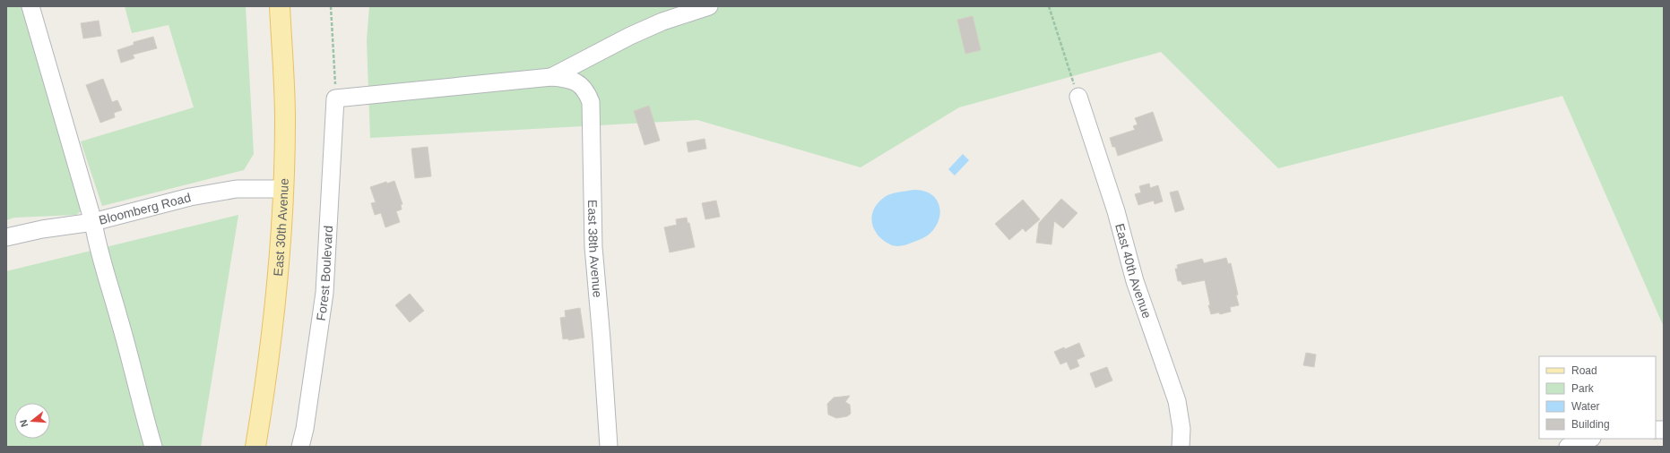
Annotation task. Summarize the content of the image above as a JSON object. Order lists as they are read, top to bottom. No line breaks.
{"streets":{"main road":["East 30th Avenue"],"street":["Bloomberg Road","East 38th Avenue","East 40th Avenue","Forest Boulevard"]},"crossings":[["Bloomberg Road","East 30th Avenue"],["East 38th Avenue","Forest Boulevard"]],"legend":["Road","Park","Water","Building"],"north":"left"}
